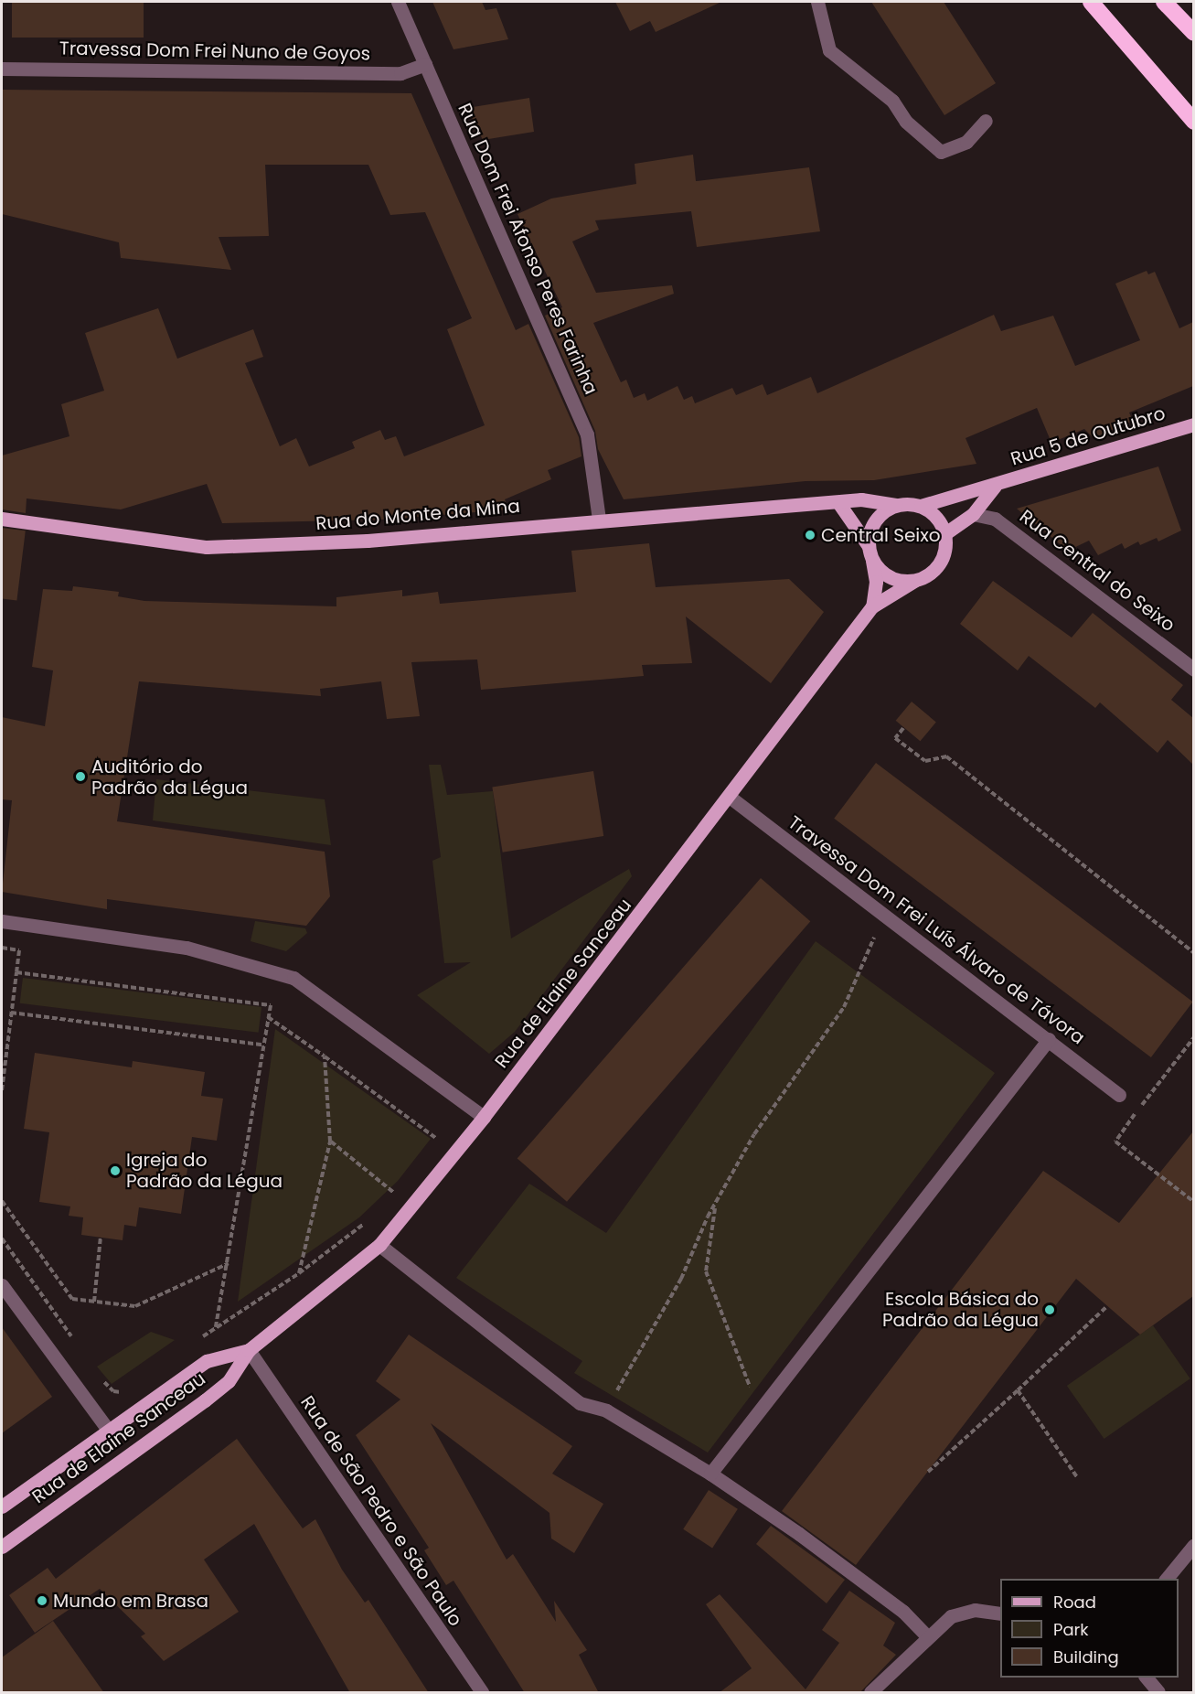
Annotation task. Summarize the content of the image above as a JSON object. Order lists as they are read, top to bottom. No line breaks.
{"streets":{"main road":["Rua 5 de Outubro","Rua do Monte da Mina","Rua de Elaine Sanceau"],"street":["Travessa Dom Frei Nuno de Goyos","Rua Dom Frei Afonso Peres Farinha","Rua Central do Seixo","Travessa Dom Frei Luís Álvaro de Távora","Rua de São Pedro e São Paulo"]},"crossings":[["Travessa Dom Frei Nuno de Goyos","Rua Dom Frei Afonso Peres Farinha"],["Rua Dom Frei Afonso Peres Farinha","Rua do Monte da Mina"],["Rua 5 de Outubro","Rua do Monte da Mina"],["Rua 5 de Outubro","Rua Central do Seixo"],["Rua 5 de Outubro","Rua de Elaine Sanceau"],["Rua do Monte da Mina","Rua de Elaine Sanceau"],["Travessa Dom Frei Luís Álvaro de Távora","Rua de Elaine Sanceau"],["Rua de Elaine Sanceau","Rua de São Pedro e São Paulo"]],"places":["Central Seixo","Auditório do Padrão da Légua","Igreja do Padrão da Légua","Escola Básica do Padrão da Légua","Mundo em Brasa"],"legend":["Road","Park","Building"]}
